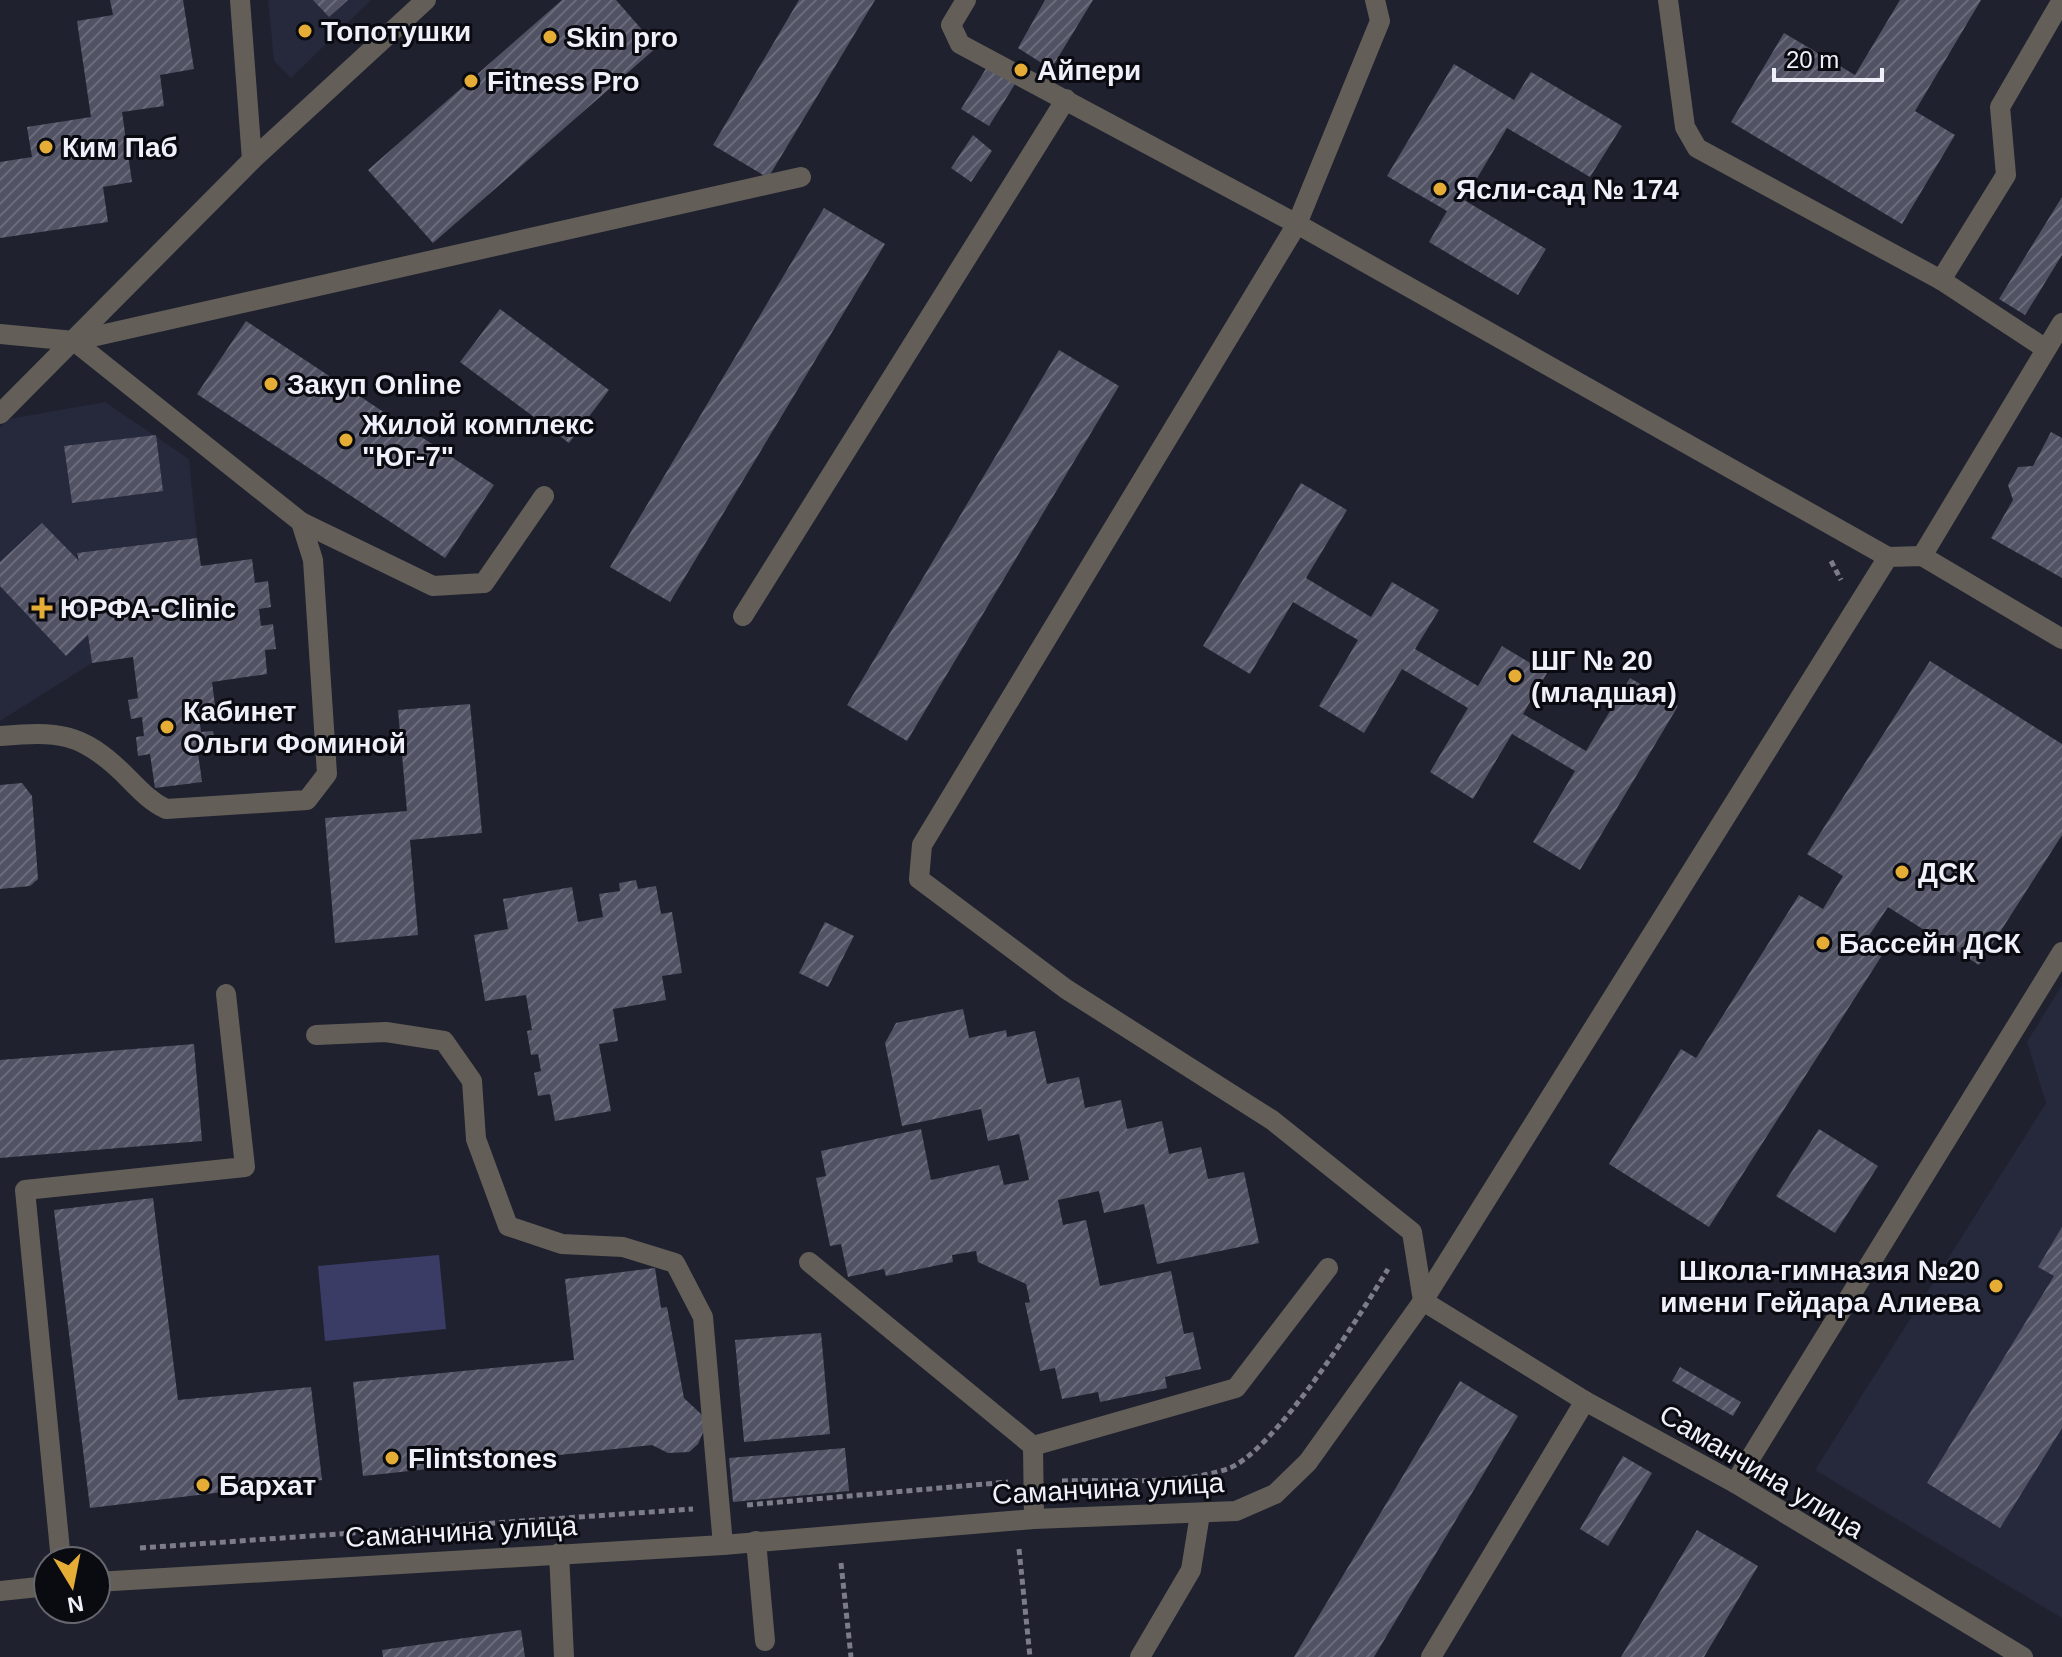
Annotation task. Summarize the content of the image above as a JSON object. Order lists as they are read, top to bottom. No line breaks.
{"streets":{"street":["Саманчина улица"]},"places":{"other":["Топотушки","Skin pro","Айпери","Fitness Pro","Ким Паб","Ясли-сад № 174","Закуп Online","Жилой комплекс \"Юг-7\"","ШГ № 20 (младшая)","Кабинет Ольги Фоминой","ДСК","Бассейн ДСК","Школа-гимназия №20 имени Гейдара Алиева","Flintstones","Бархат"],"health":["ЮРФА-Clinic"]},"scale_bar":"20 m","north":"bottom"}
